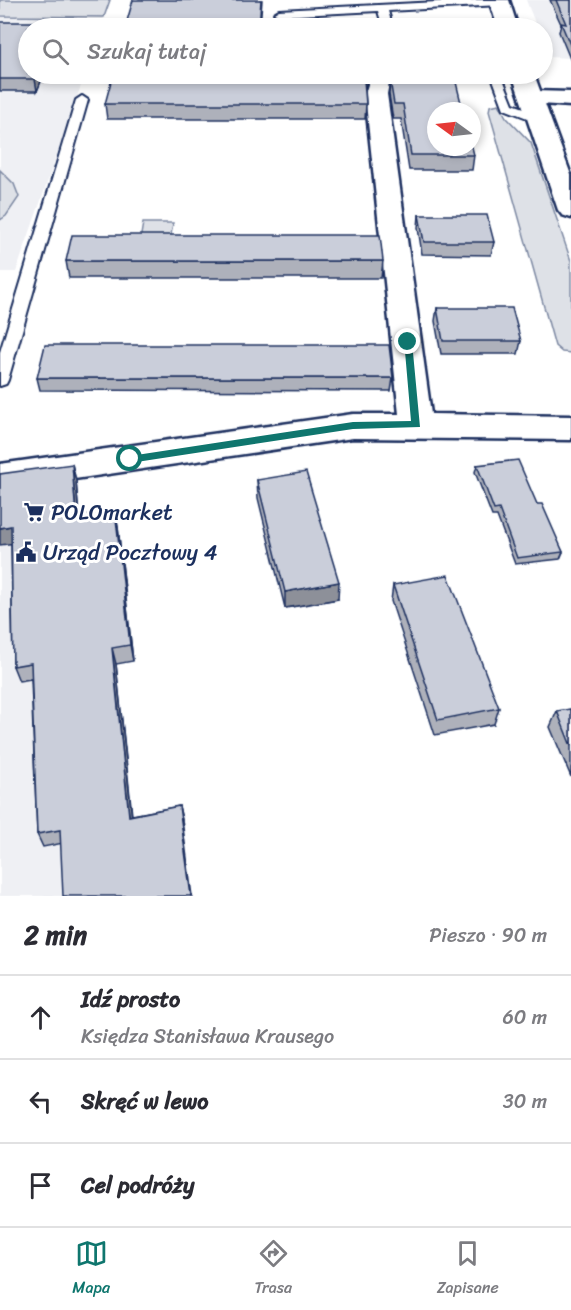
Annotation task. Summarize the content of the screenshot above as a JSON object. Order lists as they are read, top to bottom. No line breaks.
{"places":{"supermarket":["POLOmarket"],"public building":["Urząd Pocztowy 4"]},"north":"left","page":{"search":"Szukaj tutaj","heading":["2 min","Pieszo · 90 m"],"list":[["Idź prosto","Księdza Stanisława Krausego","60 m"],["Skręć w lewo","30 m"],"Cel podróży"],"nav":["Mapa","Trasa","Zapisane"]}}
